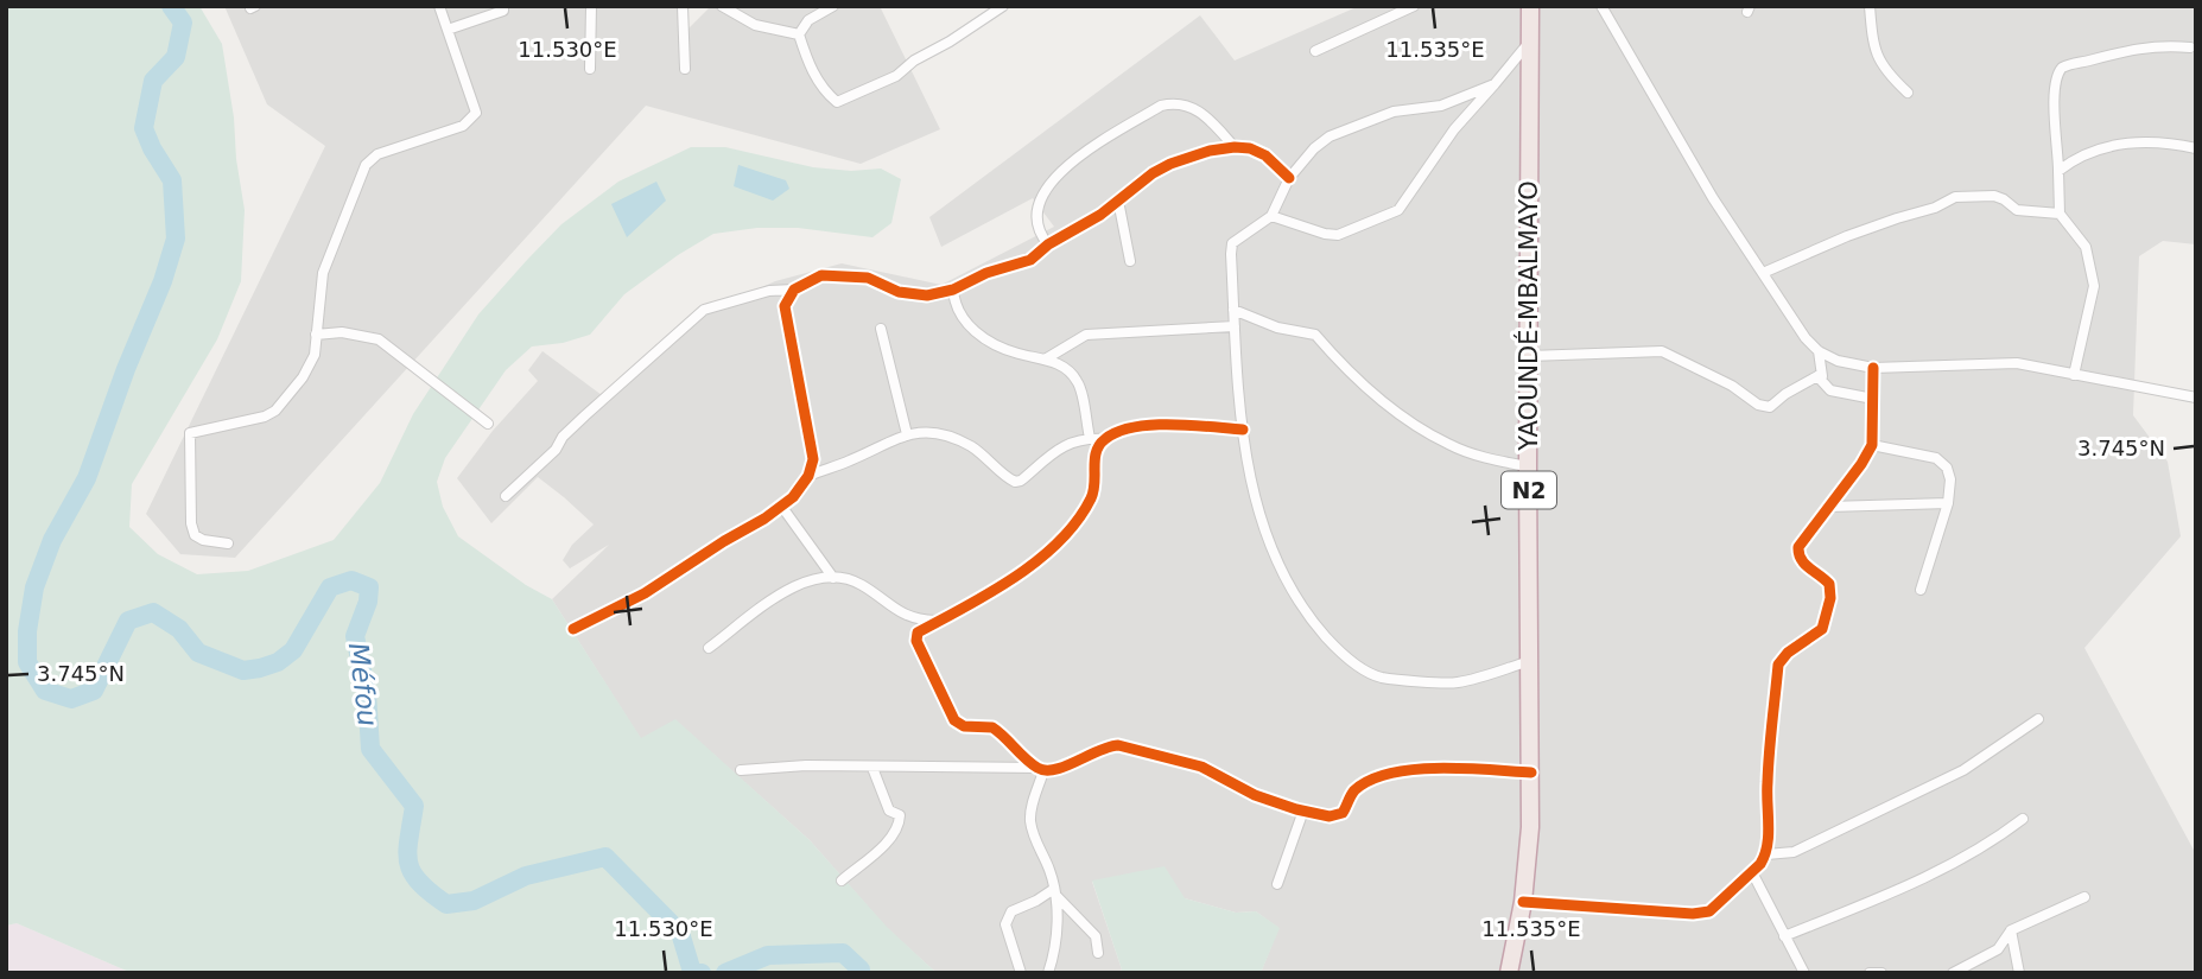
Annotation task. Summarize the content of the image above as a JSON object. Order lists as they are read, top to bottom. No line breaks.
{"streets":{"highway":["YAOUNDÉ-MBALMAYO","N2"]},"water":["Méfou"],"coordinates":["11.530°E","11.535°E","3.745°N"]}
